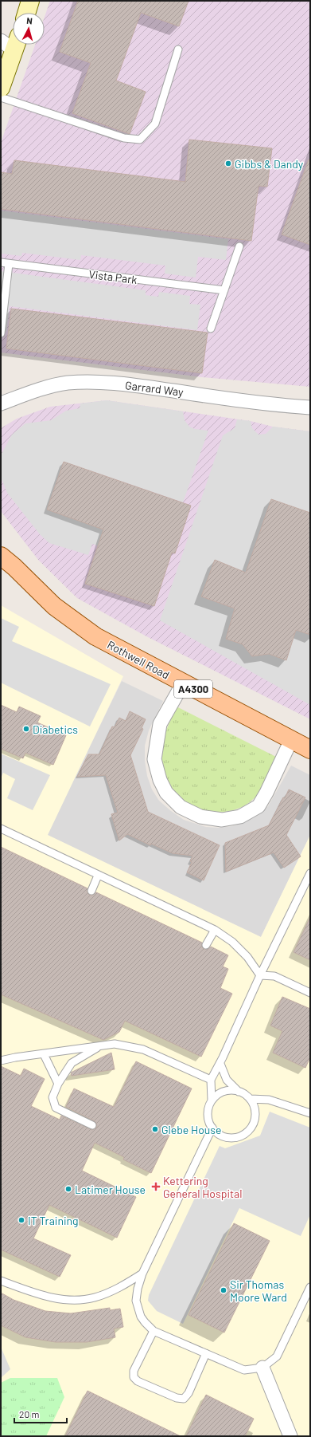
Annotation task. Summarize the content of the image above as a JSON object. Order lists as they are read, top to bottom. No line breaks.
{"streets":{"main road":["Rothwell Road","A4300"],"street":["Garrard Way"],"lane":["Vista Park"]},"places":{"other":["Gibbs & Dandy","Diabetics","Glebe House","Latimer House","IT Training","Sir Thomas Moore Ward"],"health":["Kettering General Hospital"]},"scale_bar":"20 m","north":"top"}
